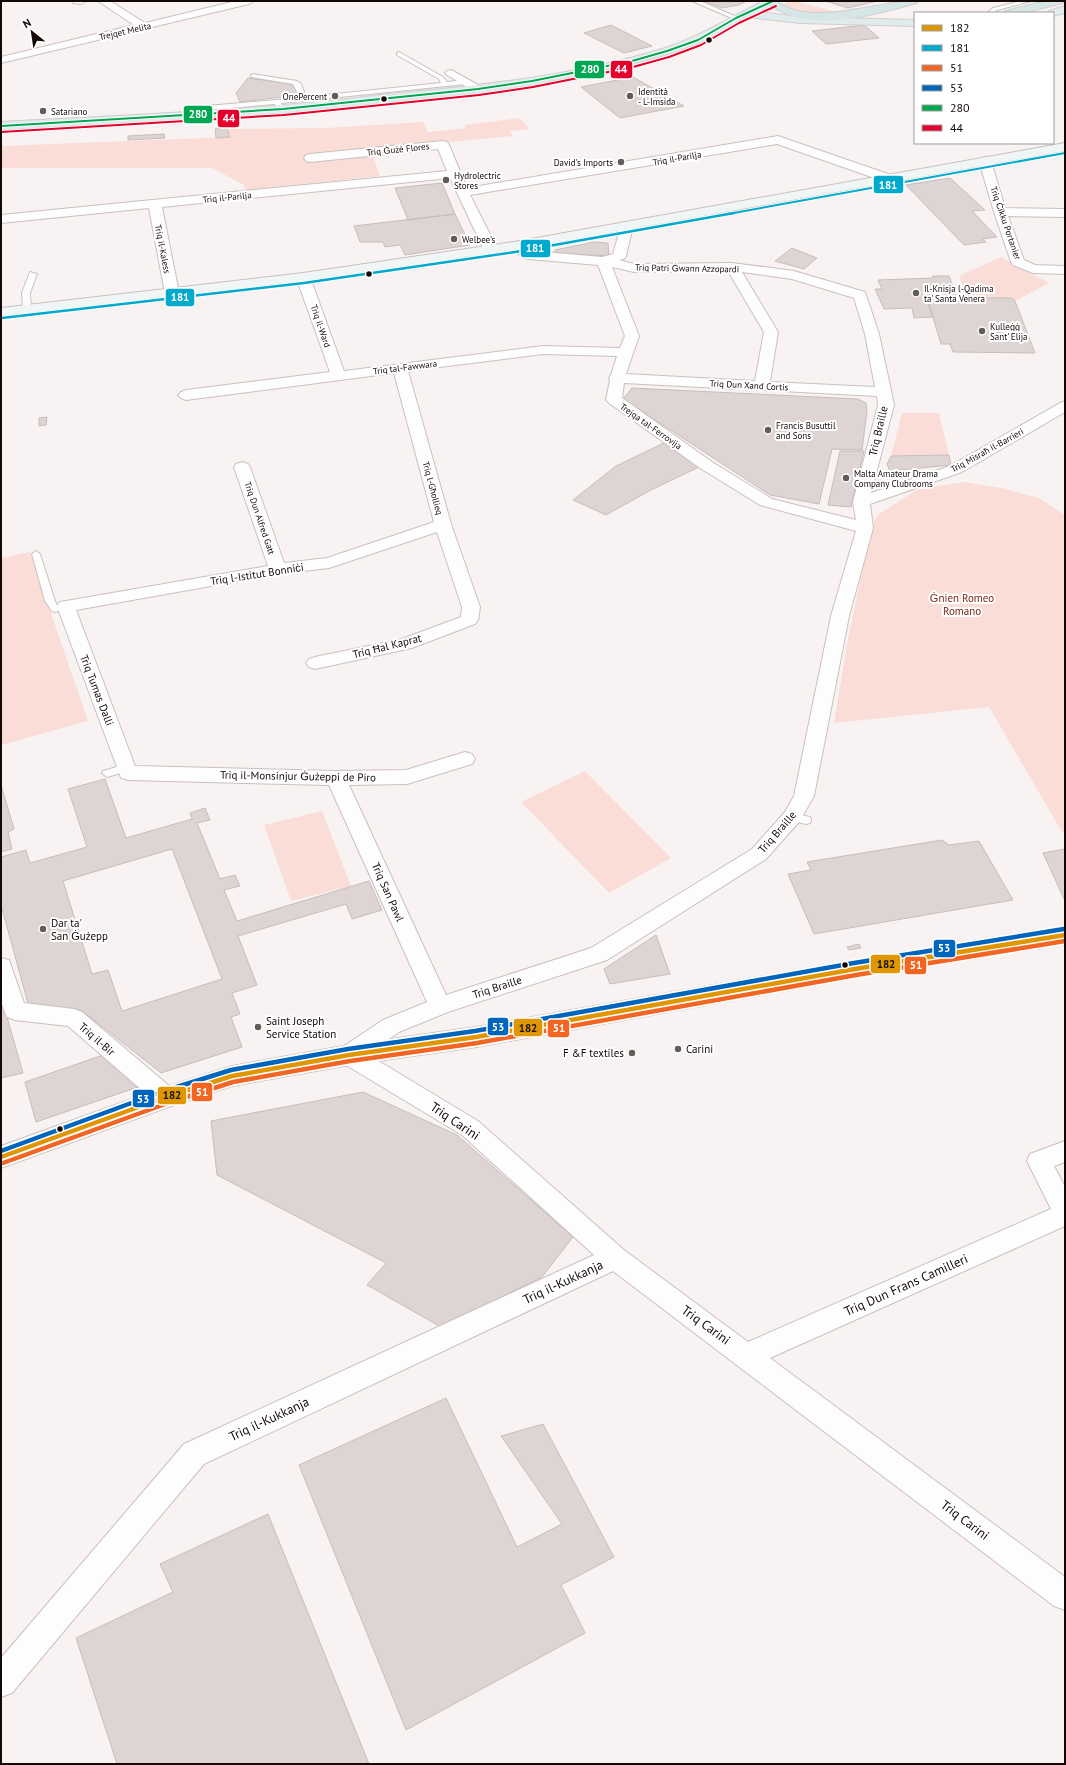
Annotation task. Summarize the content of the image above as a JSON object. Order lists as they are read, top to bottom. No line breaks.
{"streets":{"street":["Trejqet Melita","Triq Ġużè Flores","Triq il-Parilja","Triq Ċikku Portanier","Triq il-Kaless","Triq Patri Ġwann Azzopardi","Triq il-Ward","Triq tal-Fawwara","Triq Dun Xand Cortis","Trejqa tal-Ferrovija","Triq Braille","Triq Misraħ il-Barrieri","Triq l-Għollieq","Triq Dun Alfred Gatt","Triq l-Istitut Bonniċi","Triq Ħal Kaprat","Triq Tumas Dalli","Triq il-Monsinjur Ġużeppi de Piro","Triq San Pawl","Triq il-Bir","Triq Carini","Triq il-Kukkanja","Triq Dun Frans Camilleri"]},"crossings":[["Triq Ġużè Flores","Triq il-Parilja"],["Triq il-Parilja","Triq il-Kaless"],["Triq Patri Ġwann Azzopardi","Trejqa tal-Ferrovija"],["Triq Patri Ġwann Azzopardi","Triq Braille"],["Triq il-Ward","Triq tal-Fawwara"],["Triq tal-Fawwara","Trejqa tal-Ferrovija"],["Triq tal-Fawwara","Triq l-Għollieq"],["Triq Dun Xand Cortis","Trejqa tal-Ferrovija"],["Triq Dun Xand Cortis","Triq Braille"],["Trejqa tal-Ferrovija","Triq Braille"],["Triq Braille","Triq Misraħ il-Barrieri"],["Triq Braille","Triq San Pawl"],["Triq Braille","Triq Carini"],["Triq l-Għollieq","Triq l-Istitut Bonniċi"],["Triq l-Għollieq","Triq Ħal Kaprat"],["Triq Dun Alfred Gatt","Triq l-Istitut Bonniċi"],["Triq l-Istitut Bonniċi","Triq Tumas Dalli"],["Triq Tumas Dalli","Triq il-Monsinjur Ġużeppi de Piro"],["Triq il-Monsinjur Ġużeppi de Piro","Triq San Pawl"],["Triq Carini","Triq il-Kukkanja"],["Triq Carini","Triq Dun Frans Camilleri"]],"parks":["Ġnien Romeo Romano"],"places":["OnePercent","Identità - L-Imsida","Satariano","David's Imports","Hydrolectric Stores","Welbee's","Il-Knisja l-Qadima ta' Santa Venera","Kulleġġ Sant' Elija","Francis Busuttil and Sons","Malta Amateur Drama Company Clubrooms","Dar ta' San Ġużepp","Saint Joseph Service Station","Carini","F &F textiles"],"lines":["transit line 280","transit line 44","transit line 181","transit line 53","transit line 182","transit line 51"],"legend":["182","181","51","53","280","44"],"north":"top left"}
